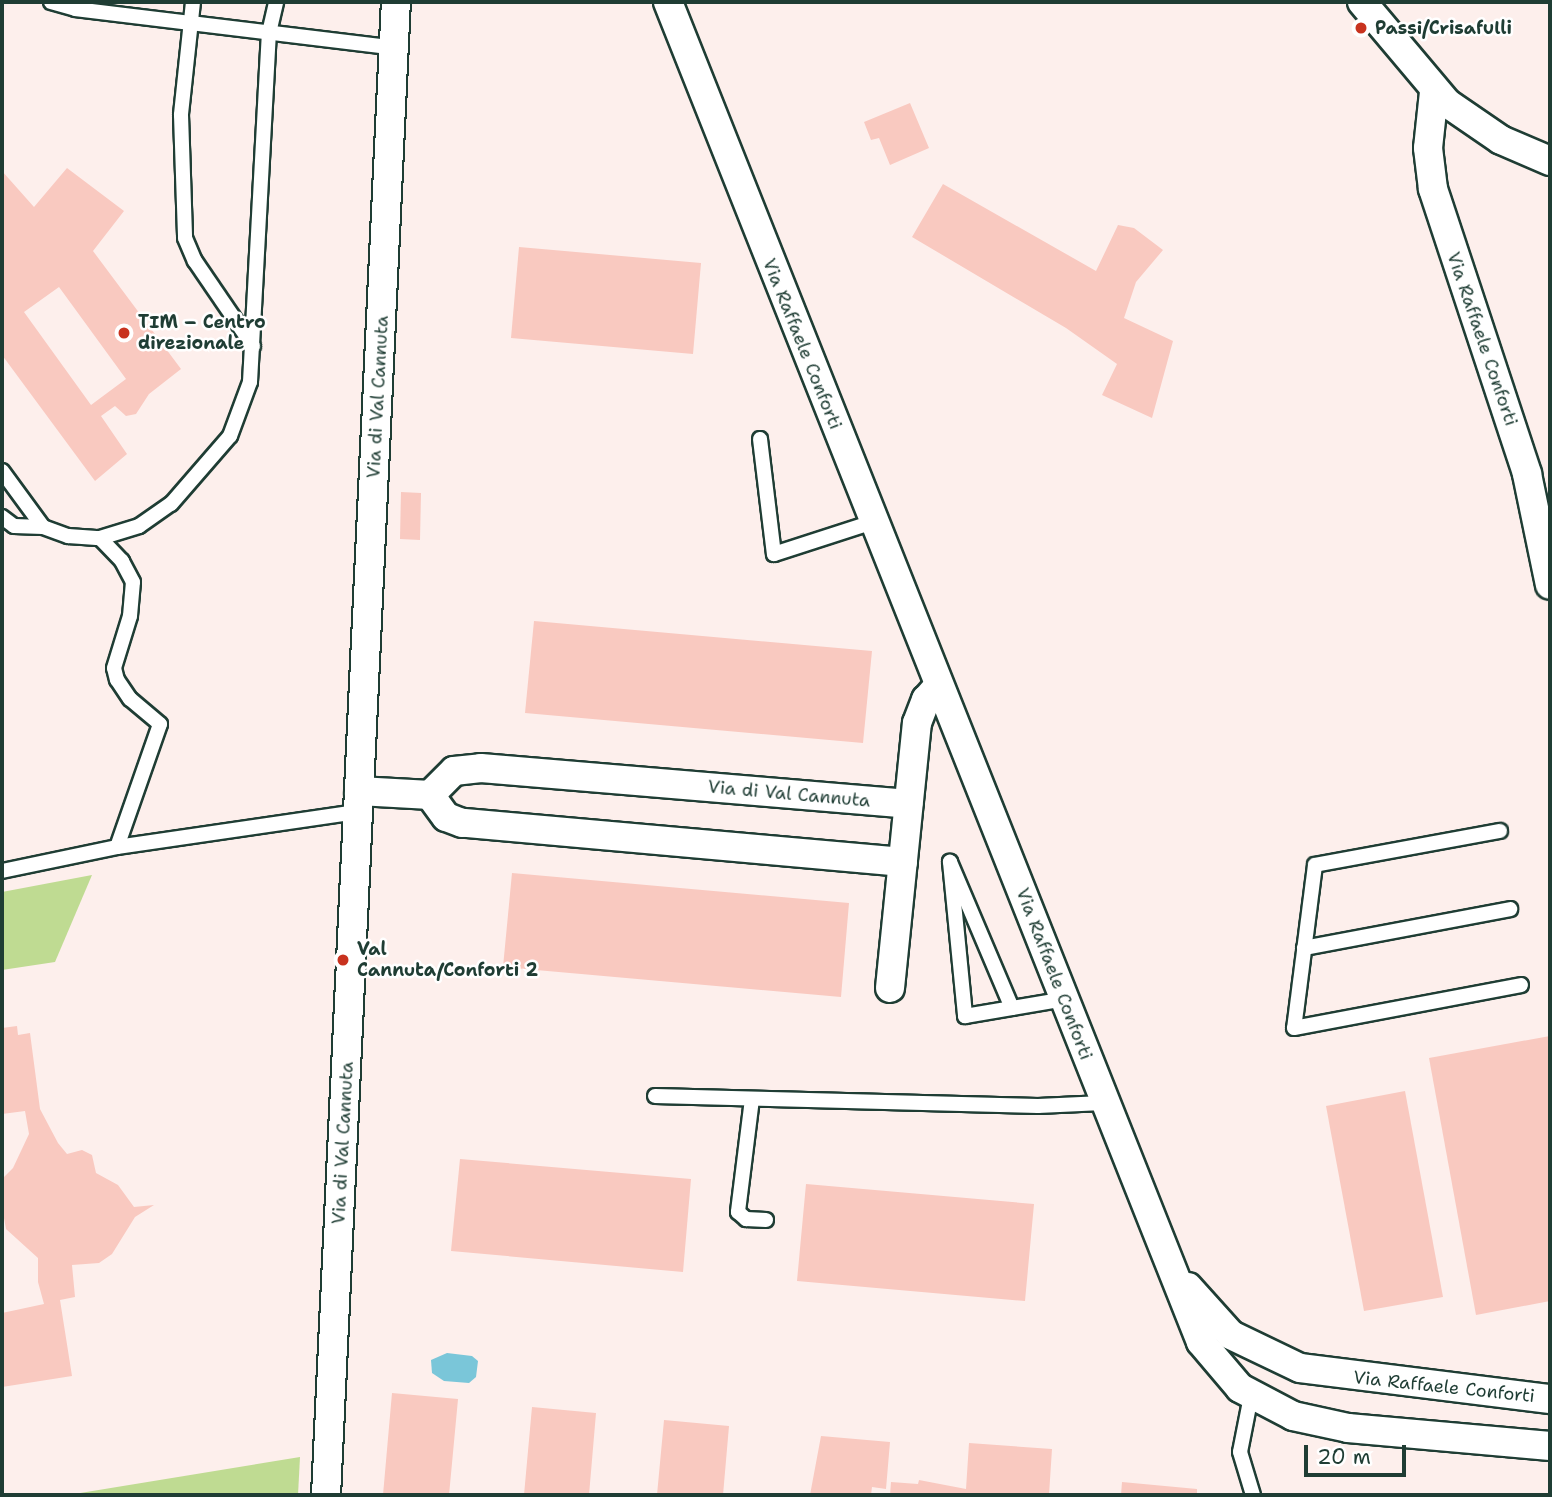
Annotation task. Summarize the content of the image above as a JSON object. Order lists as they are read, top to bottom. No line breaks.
{"streets":{"street":["Via Raffaele Conforti","Via di Val Cannuta"]},"places":["Passi/Crisafulli","TIM – Centro direzionale","Val Cannuta/Conforti 2"],"scale_bar":"20 m"}
